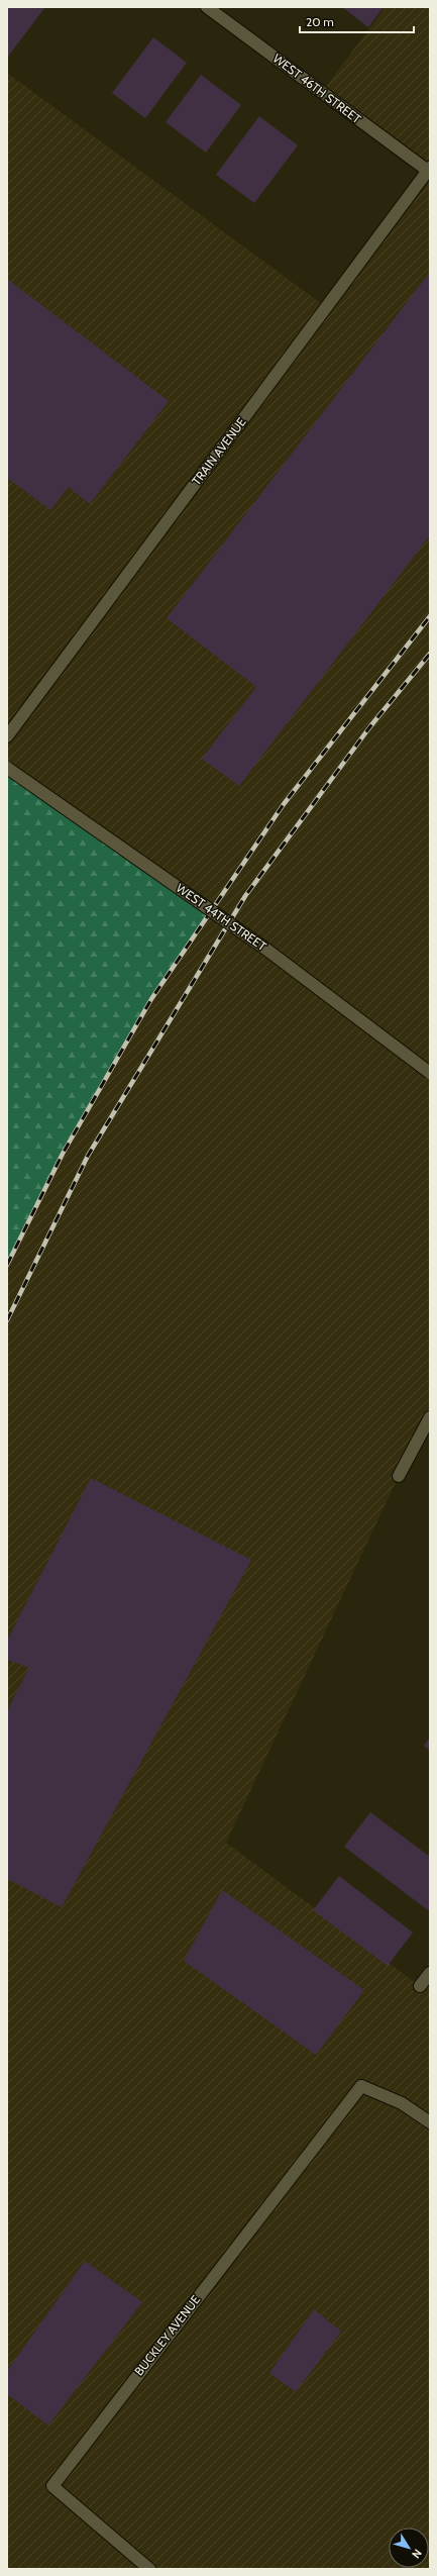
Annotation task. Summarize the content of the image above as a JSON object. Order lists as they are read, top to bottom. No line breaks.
{"streets":{"street":["WEST 46TH STREET","TRAIN AVENUE","WEST 44TH STREET","BUCKLEY AVENUE"]},"crossings":[["WEST 46TH STREET","TRAIN AVENUE"]],"scale_bar":"20 m","north":"bottom right"}
